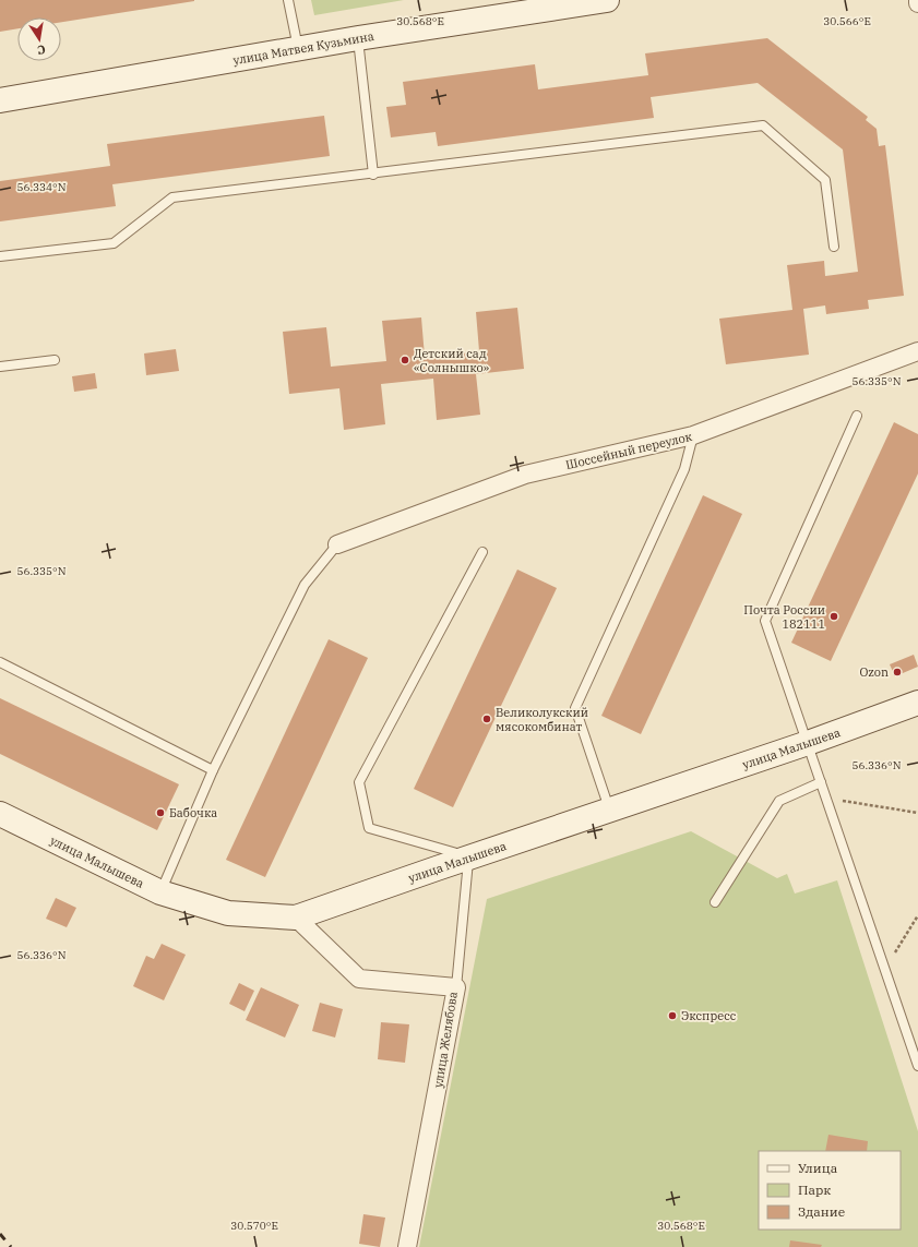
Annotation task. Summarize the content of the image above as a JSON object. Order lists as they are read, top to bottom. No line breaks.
{"streets":{"street":["улица Матвея Кузьмина","Шоссейный переулок","улица Малышева","улица Желябова"]},"crossings":[["улица Малышева","улица Желябова"]],"places":["Детский сад «Солнышко»","Почта России 182111","Ozon","Великолукский мясокомбинат","Бабочка","Экспресс"],"legend":["Улица","Парк","Здание"],"north":"bottom","coordinates":["30.568°E","30.566°E","56.334°N","56.335°N","56.336°N","30.570°E"]}
